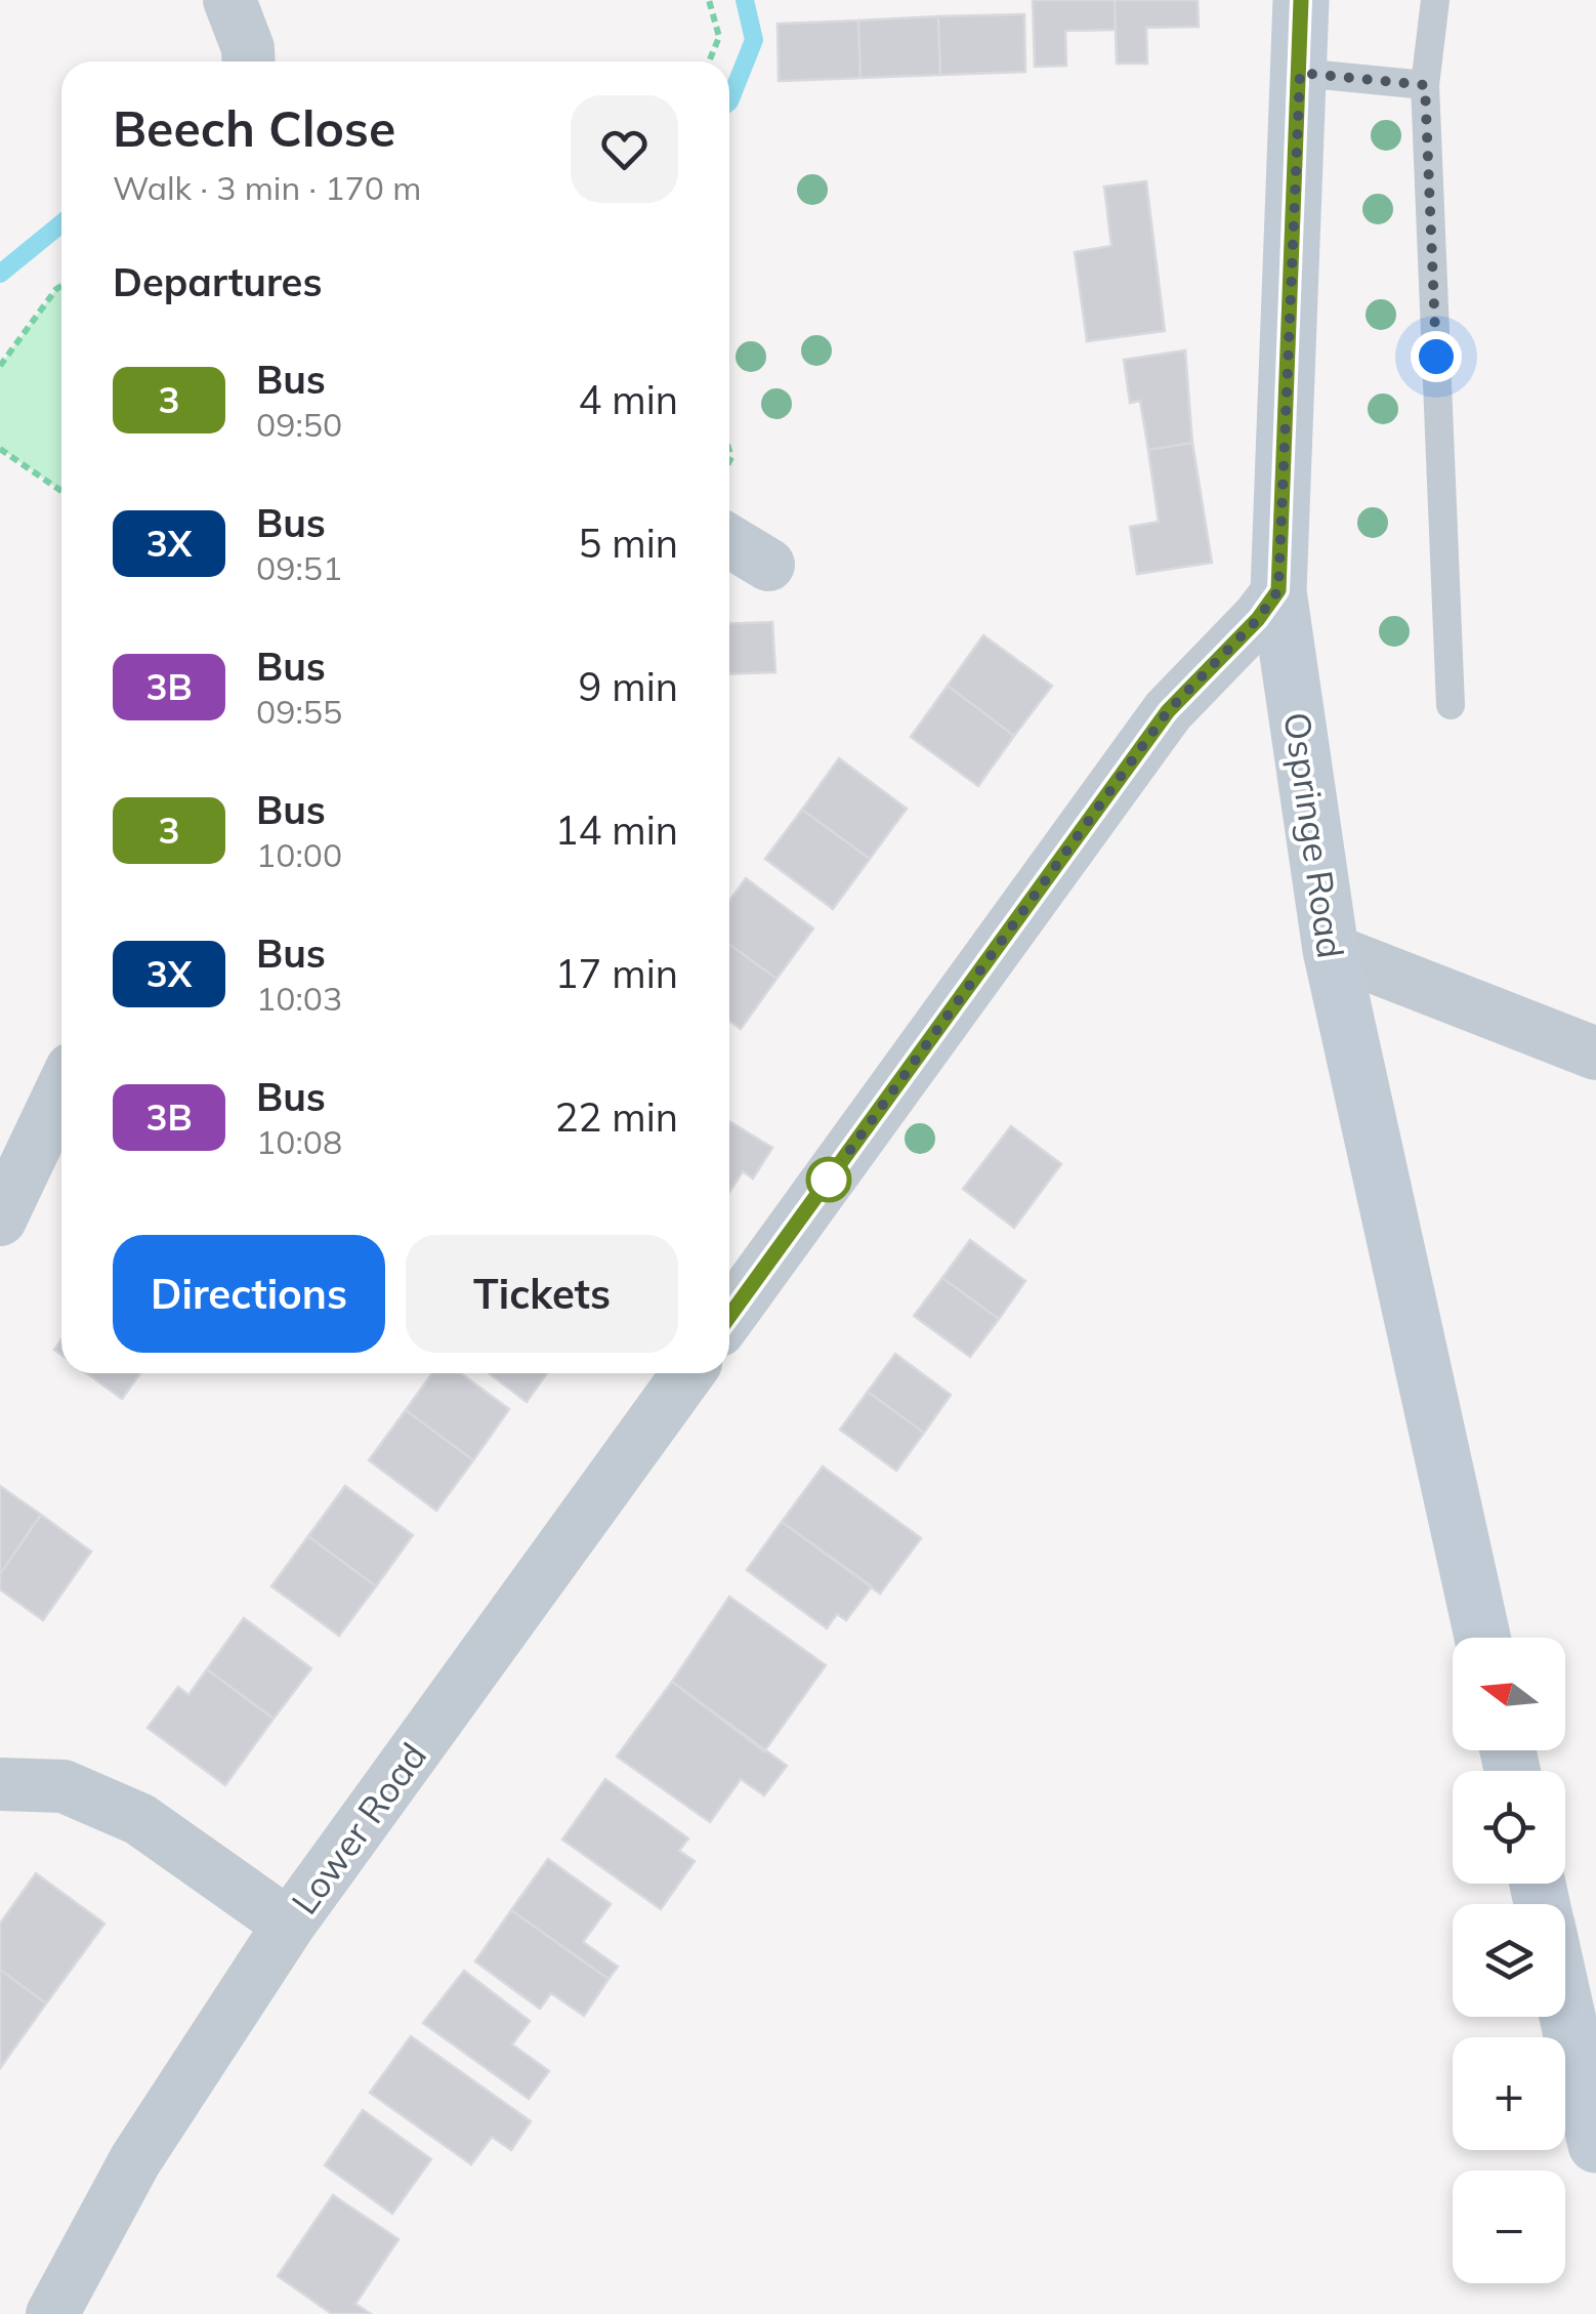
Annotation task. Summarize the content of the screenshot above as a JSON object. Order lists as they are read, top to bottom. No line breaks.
{"streets":{"main road":["Ospringe Road"],"street":["Lower Road"]},"lines":["bus line 3"],"north":"left","page":{"heading":[["Beech Close","Walk · 3 min · 170 m"],"Departures"],"list":[{"mark":"3","name":"Bus","note":"09:50","value":"4 min"},{"mark":"3X","name":"Bus","note":"09:51","value":"5 min"},{"mark":"3B","name":"Bus","note":"09:55","value":"9 min"},{"mark":"3","name":"Bus","note":"10:00","value":"14 min"},{"mark":"3X","name":"Bus","note":"10:03","value":"17 min"},{"mark":"3B","name":"Bus","note":"10:08","value":"22 min"}],"buttons":["Directions","Tickets"],"map_buttons":["+","−"]}}
